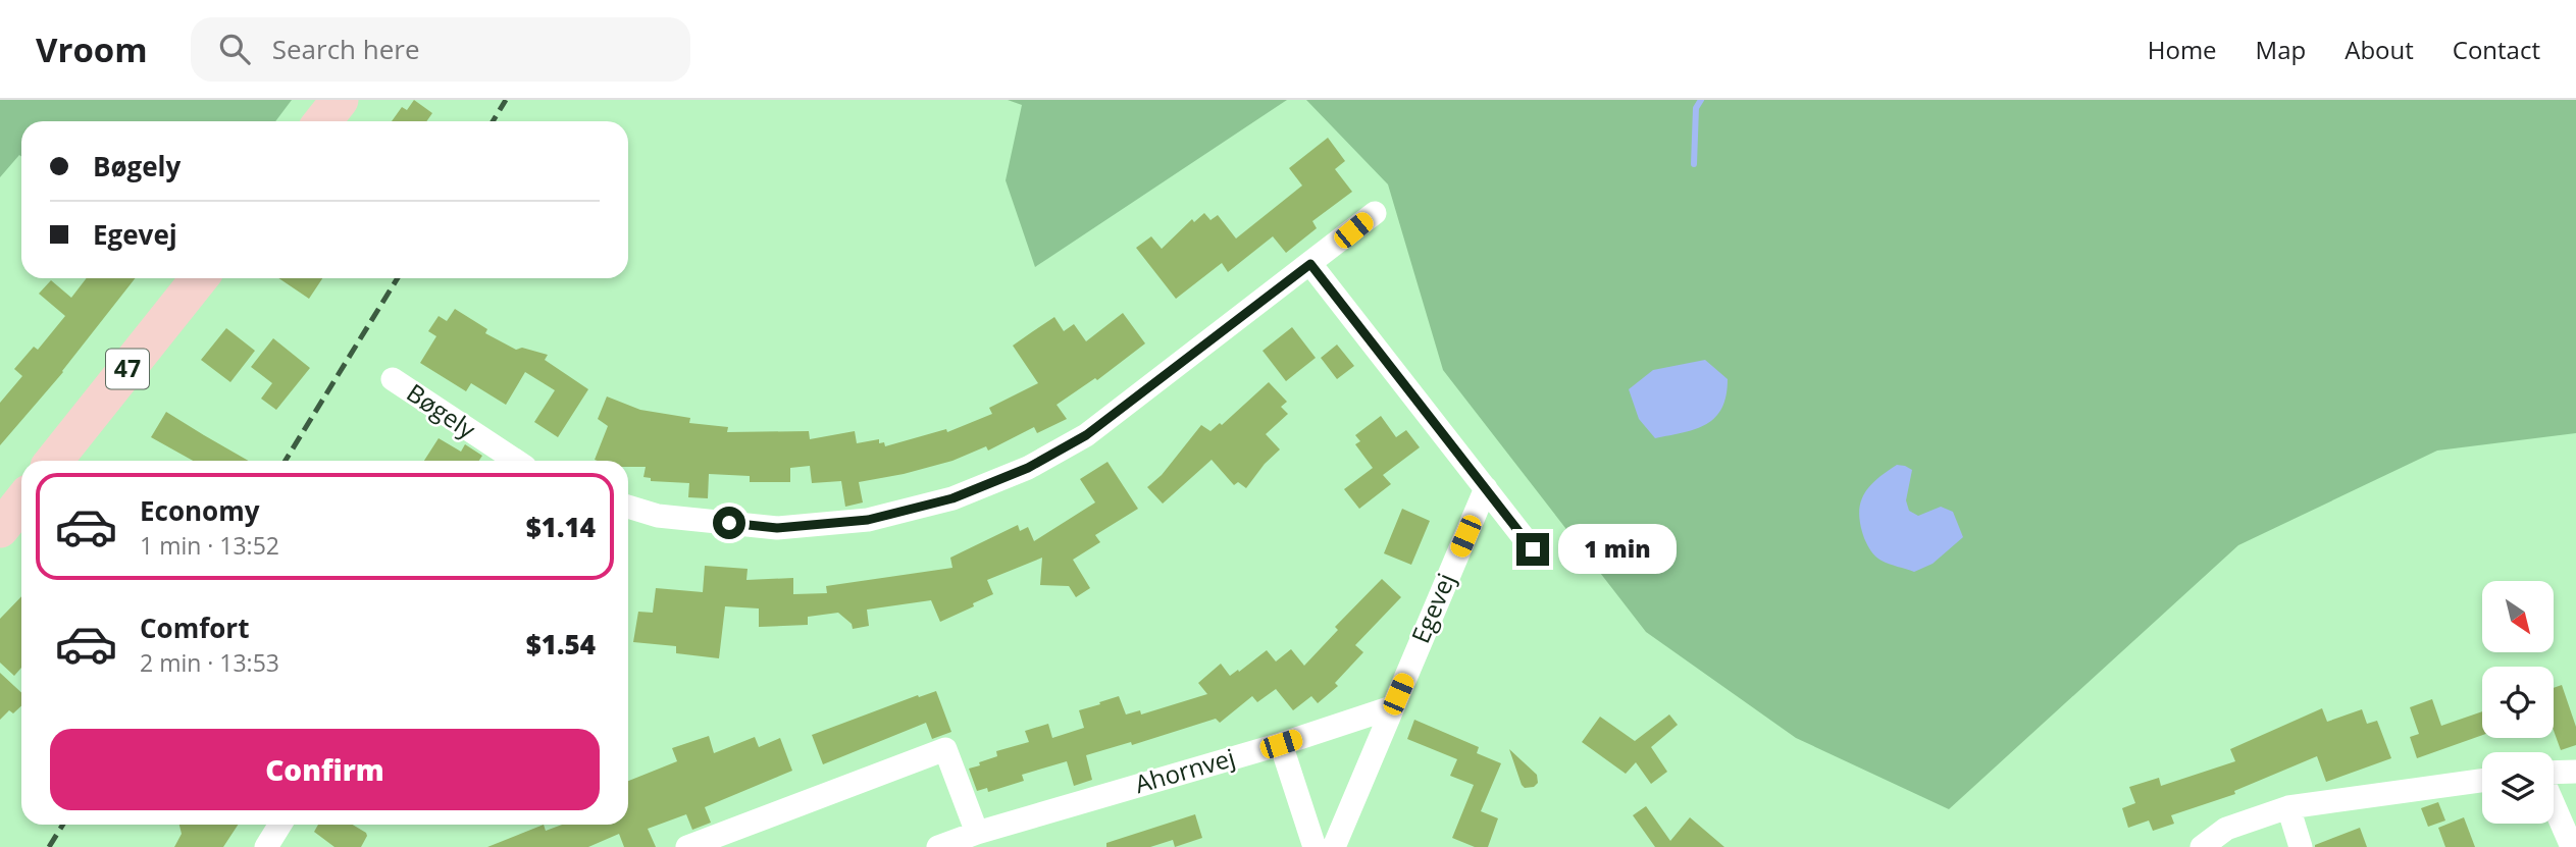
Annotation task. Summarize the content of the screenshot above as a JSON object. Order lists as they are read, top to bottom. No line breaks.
{"streets":{"main road":["47"],"street":["Bøgely","Egevej","Ahornvej"]},"crossings":[["Egevej","Ahornvej"]],"north":"bottom right","page":{"header":"Vroom","search":"Search here","nav":["Home","Map","About","Contact"],"banner":["Bøgely","Egevej"],"list":[{"name":"Economy","note":"1 min · 13:52","value":"$1.14"},{"name":"Comfort","note":"2 min · 13:53","value":"$1.54"}],"bubble":"1 min","buttons":"Confirm"}}
